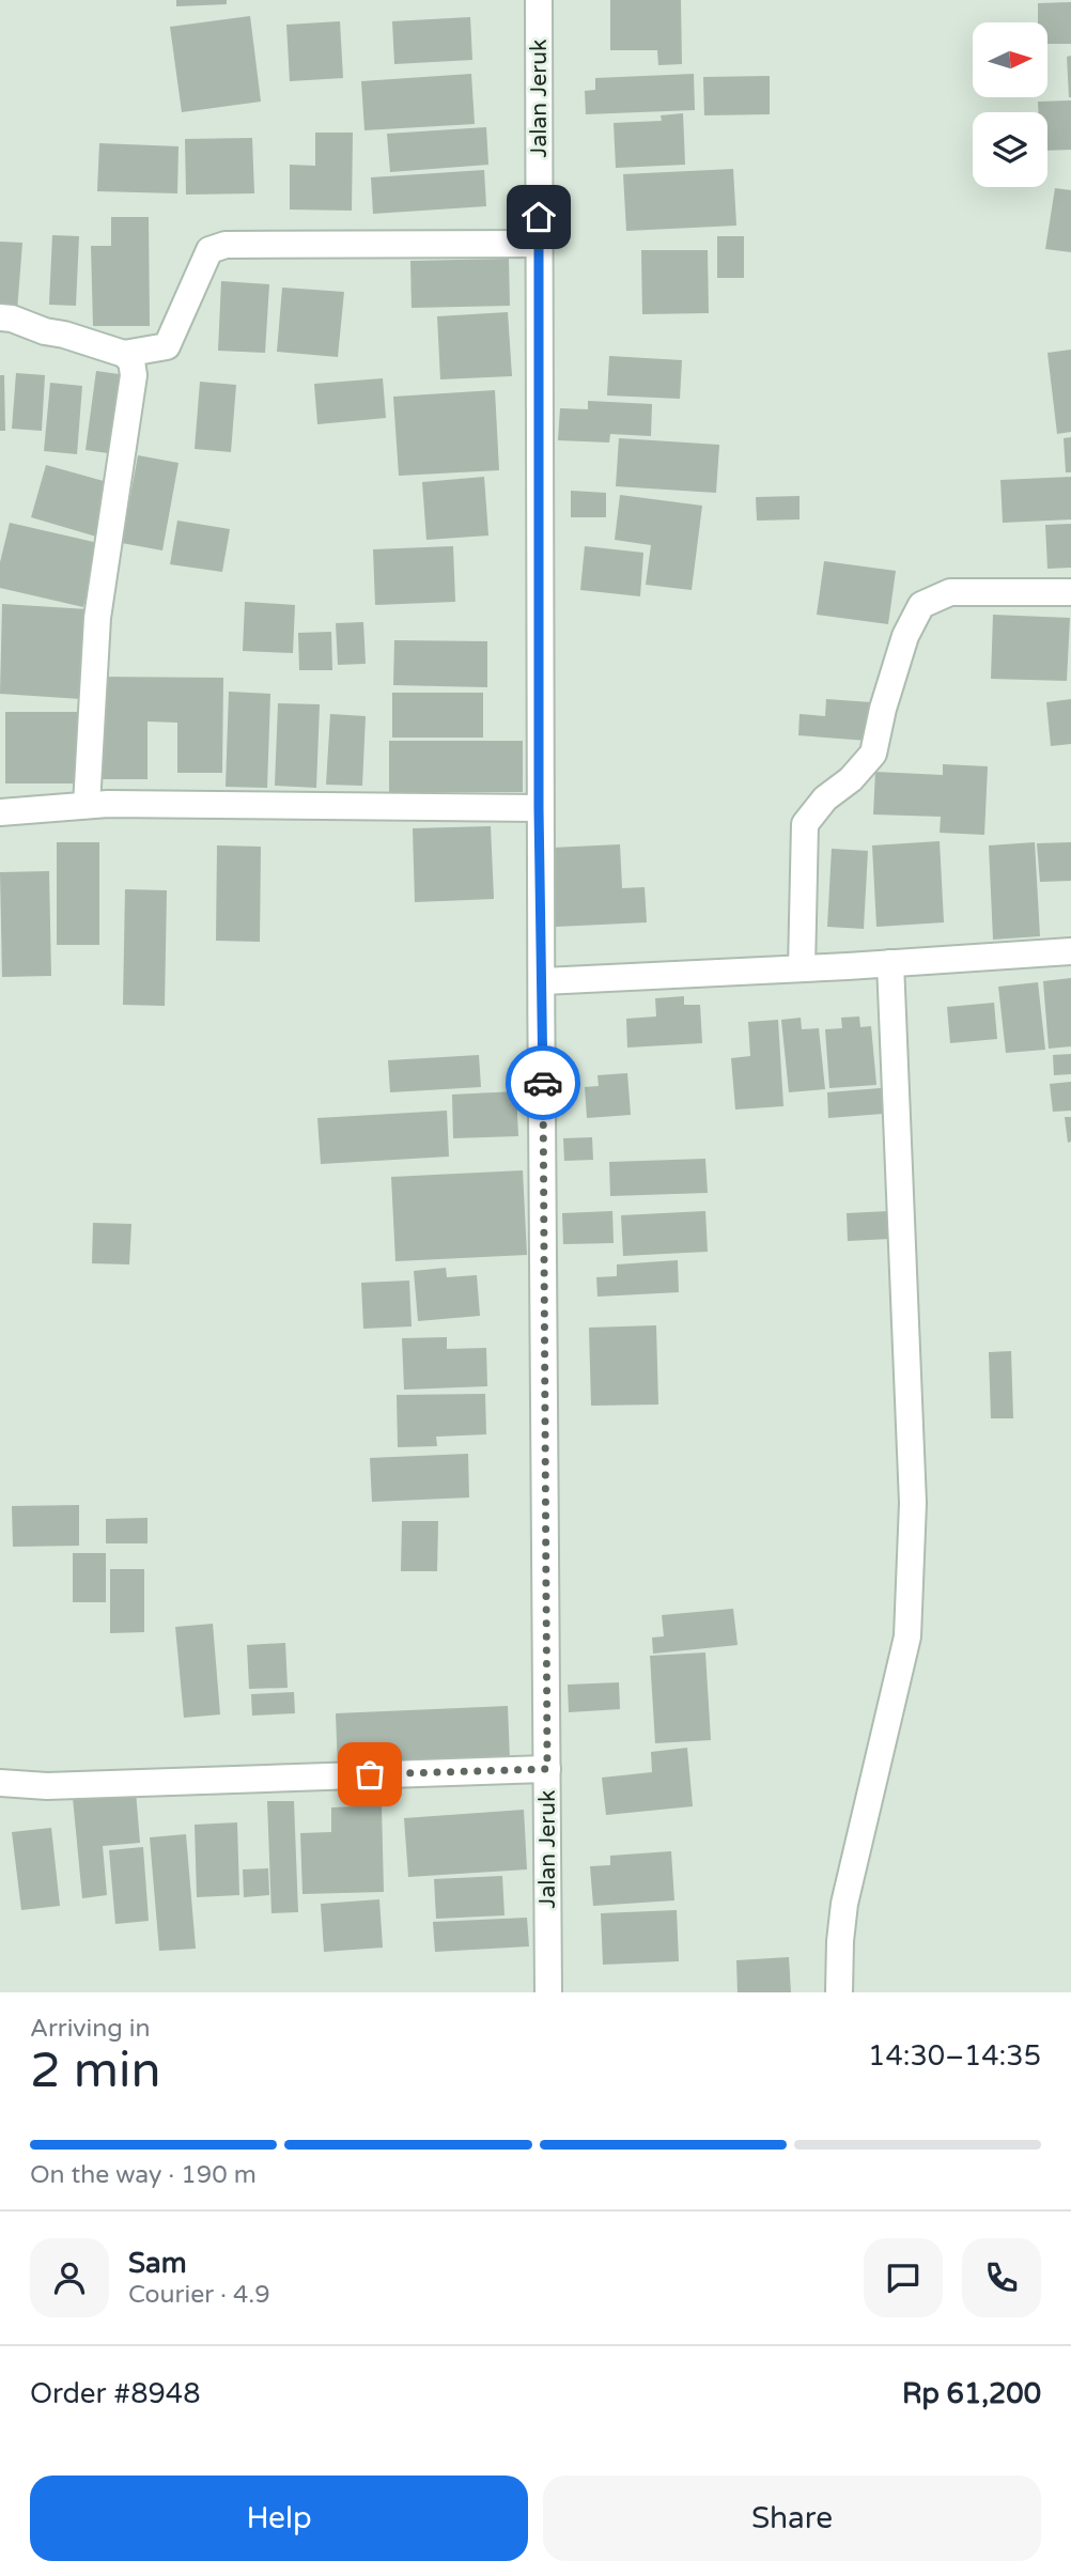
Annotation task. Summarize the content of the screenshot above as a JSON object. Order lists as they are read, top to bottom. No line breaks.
{"streets":{"street":["Jalan Jeruk"]},"north":"right","page":{"heading":["2 min","Arriving in","14:30–14:35"],"panel":["Sam","Courier · 4.9","Order #8948","Rp 61,200"],"bar":"On the way · 190 m","buttons":["Help","Share"]}}
